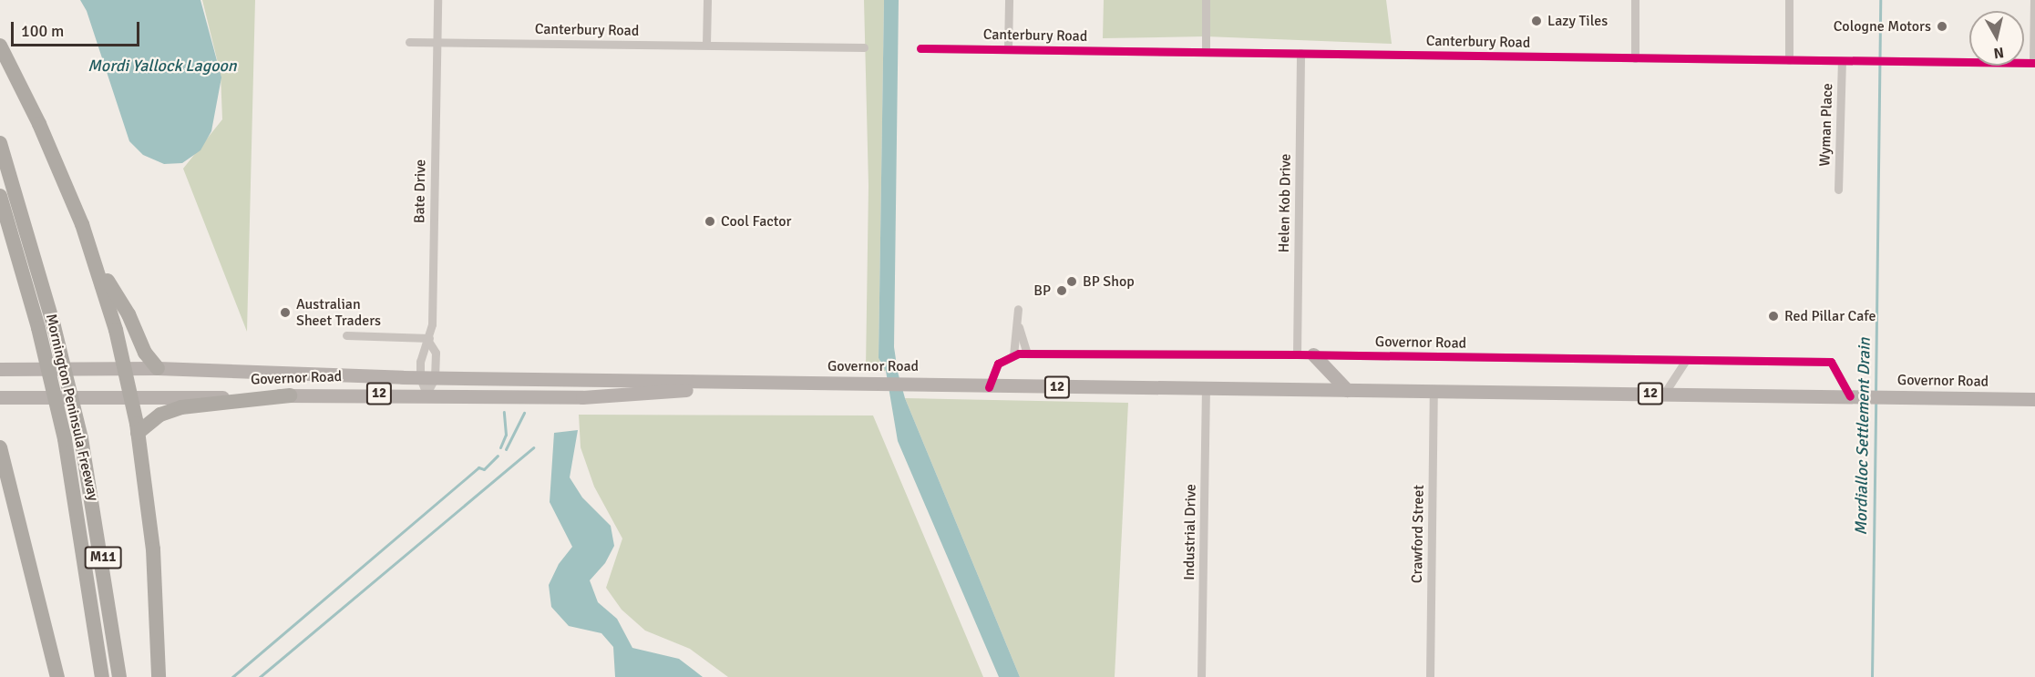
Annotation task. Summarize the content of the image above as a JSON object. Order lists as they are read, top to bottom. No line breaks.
{"streets":{"highway":["Mornington Peninsula Freeway","M11"],"main road":["Governor Road","12"],"street":["Canterbury Road","Wyman Place","Bate Drive","Helen Kob Drive","Industrial Drive","Crawford Street"]},"crossings":[["Canterbury Road","Wyman Place"],["Canterbury Road","Bate Drive"],["Canterbury Road","Helen Kob Drive"],["Bate Drive","Governor Road"],["Helen Kob Drive","Governor Road"],["Governor Road","Industrial Drive"],["Governor Road","Crawford Street"]],"water":["Mordi Yallock Lagoon","Mordialloc Settlement Drain"],"places":["Lazy Tiles","Cologne Motors","Cool Factor","BP Shop","BP","Australian Sheet Traders","Red Pillar Cafe"],"scale_bar":"100 m","north":"bottom"}
